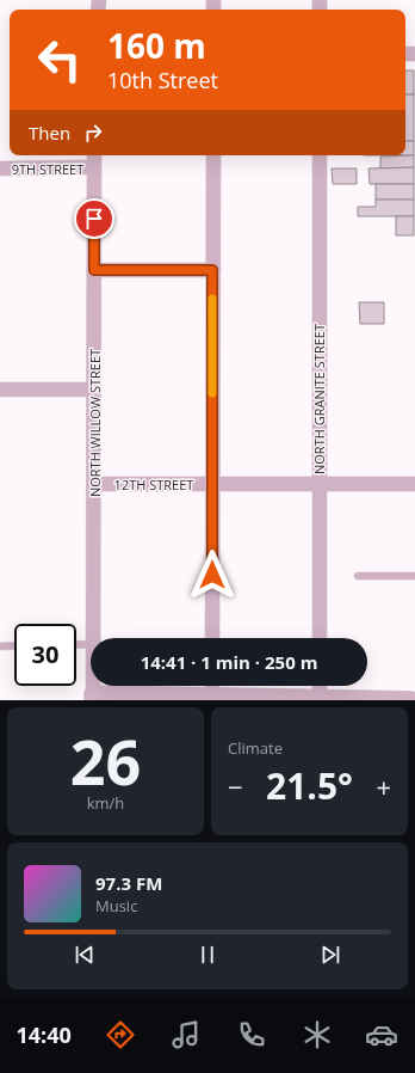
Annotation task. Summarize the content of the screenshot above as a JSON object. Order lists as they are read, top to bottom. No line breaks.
{"streets":{"street":["9TH STREET","NORTH GRANITE STREET","NORTH WILLOW STREET","12TH STREET"]},"crossings":[["9TH STREET","NORTH WILLOW STREET"],["NORTH GRANITE STREET","12TH STREET"],["NORTH WILLOW STREET","12TH STREET"]],"page":{"turn":["160 m","10th Street"],"then":"Then","limit":"30","trip":"14:41 · 1 min · 250 m","tile":[["26","km/h"],"Climate"],"heat":["−","21.5°","+"],"song":["97.3 FM","Music"],"tabs":"14:40"}}
